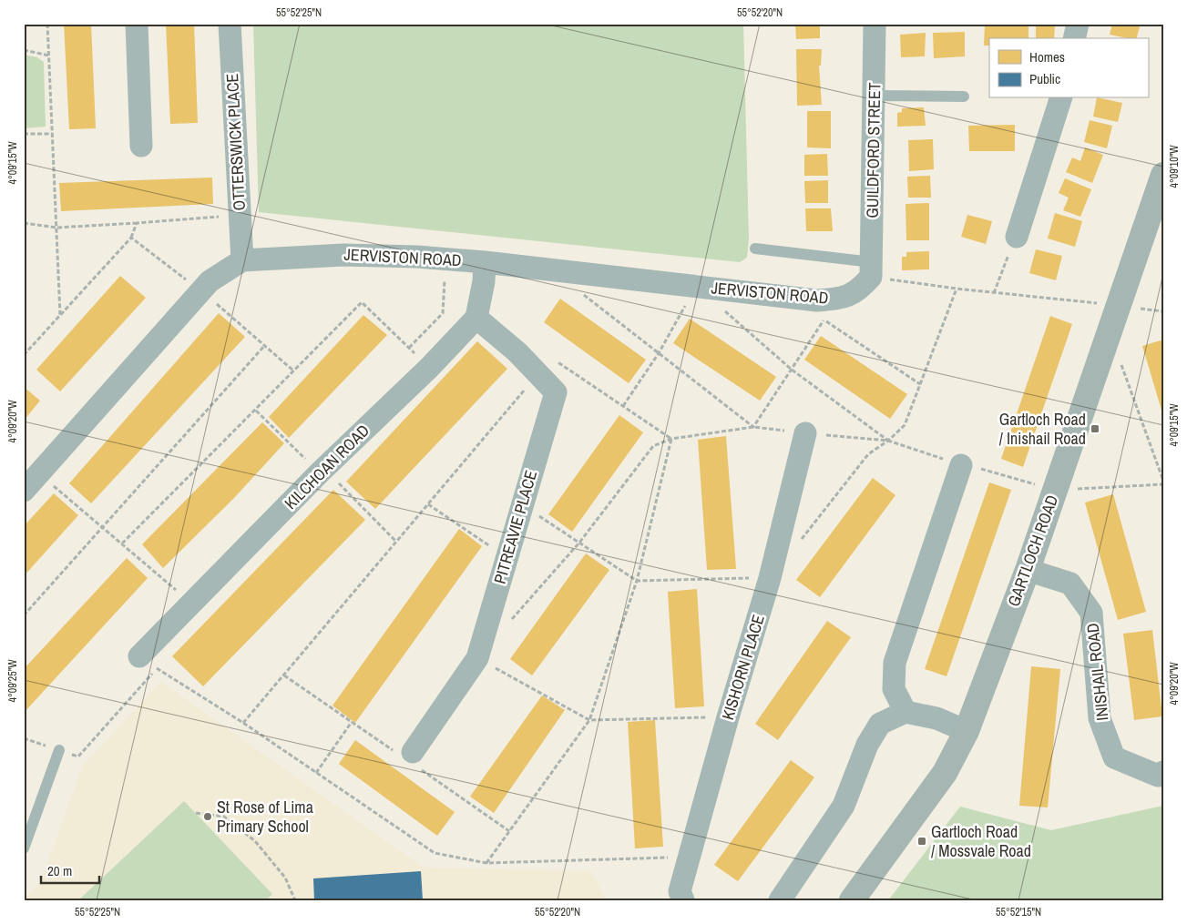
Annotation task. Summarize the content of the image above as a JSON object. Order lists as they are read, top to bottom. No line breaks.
{"streets":{"main road":["GARTLOCH ROAD"],"street":["OTTERSWICK PLACE","GUILDFORD STREET","JERVISTON ROAD","KILCHOAN ROAD","PITREAVIE PLACE","KISHORN PLACE","INISHAIL ROAD"]},"crossings":[["OTTERSWICK PLACE","JERVISTON ROAD"],["GUILDFORD STREET","JERVISTON ROAD"],["KILCHOAN ROAD","PITREAVIE PLACE"],["GARTLOCH ROAD","INISHAIL ROAD"]],"places":{"transit":["Gartloch Road / Inishail Road","Gartloch Road / Mossvale Road"],"other":["St Rose of Lima Primary School"]},"legend":["Homes","Public"],"scale_bar":"20 m","coordinates":["55°52'25\"N","55°52'20\"N","4°09'15\"W","4°09'10\"W","4°09'20\"W","4°09'25\"W","55°52'15\"N"]}
